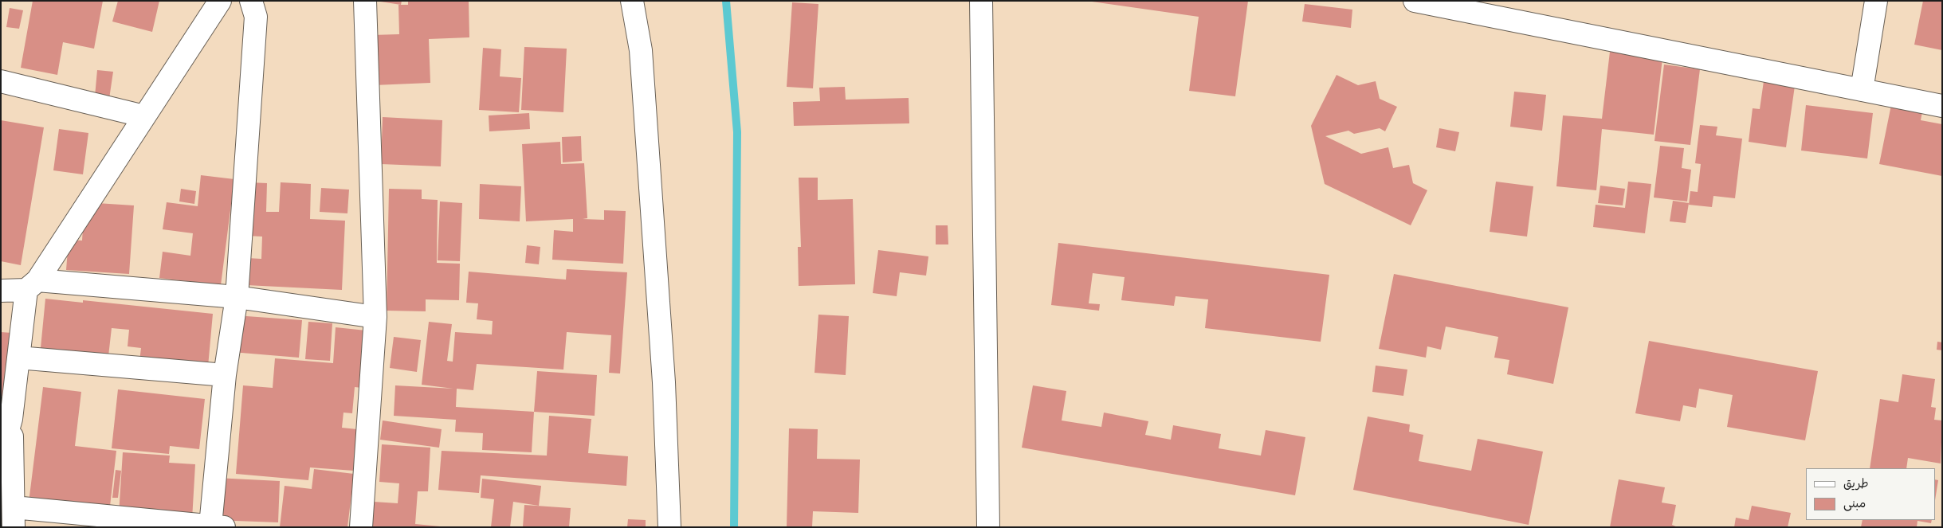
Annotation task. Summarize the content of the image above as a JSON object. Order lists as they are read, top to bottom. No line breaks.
{"legend":["طريق","مبنى"]}
